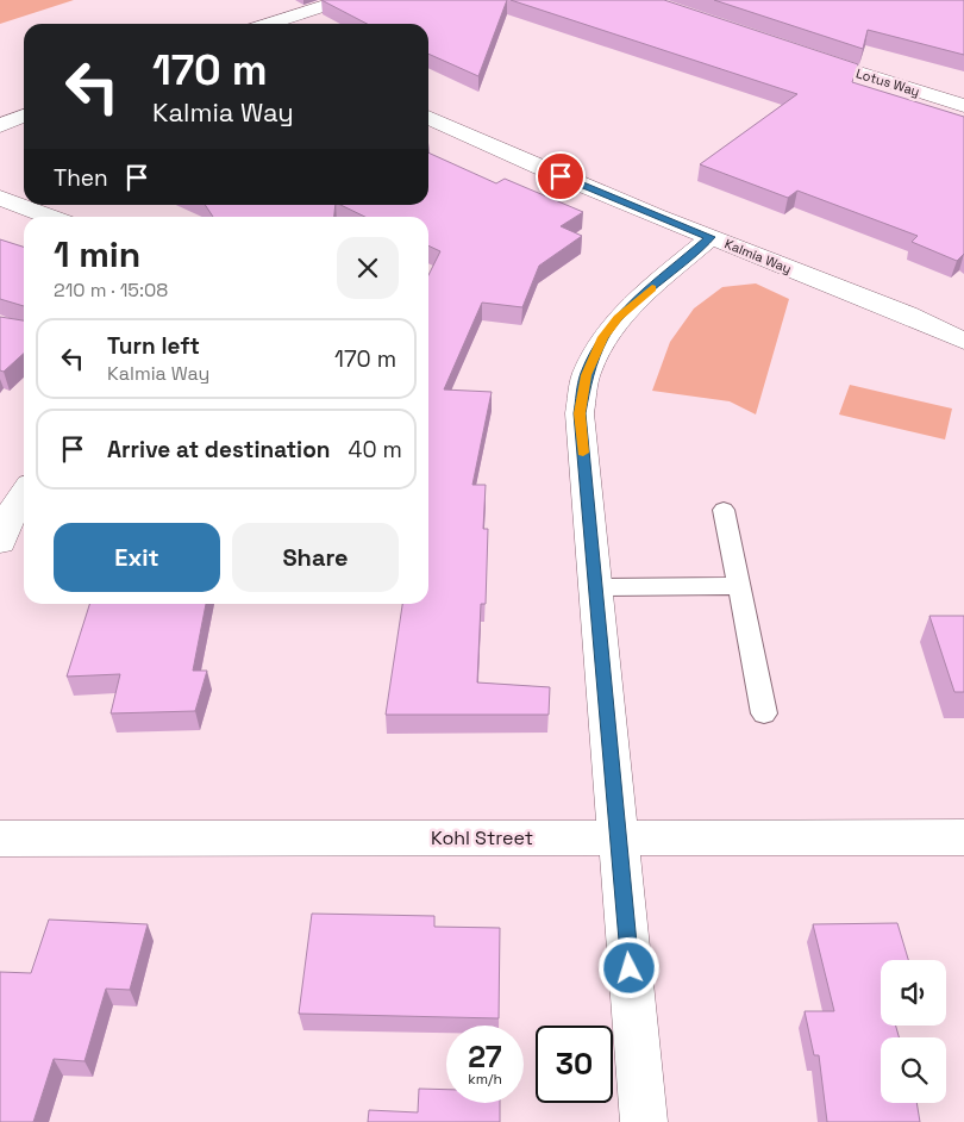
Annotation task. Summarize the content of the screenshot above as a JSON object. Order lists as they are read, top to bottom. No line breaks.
{"streets":{"street":["Lotus Way","Kalmia Way","Kohl Street"]},"page":{"turn":["170 m","Kalmia Way"],"then":"Then","heading":["1 min","210 m · 15:08"],"list":[{"name":"Turn left","note":"Kalmia Way","value":"170 m"},{"name":"Arrive at destination","value":"40 m"}],"buttons":["Exit","Share"],"speed":"27 km/h","limit":"30"}}
